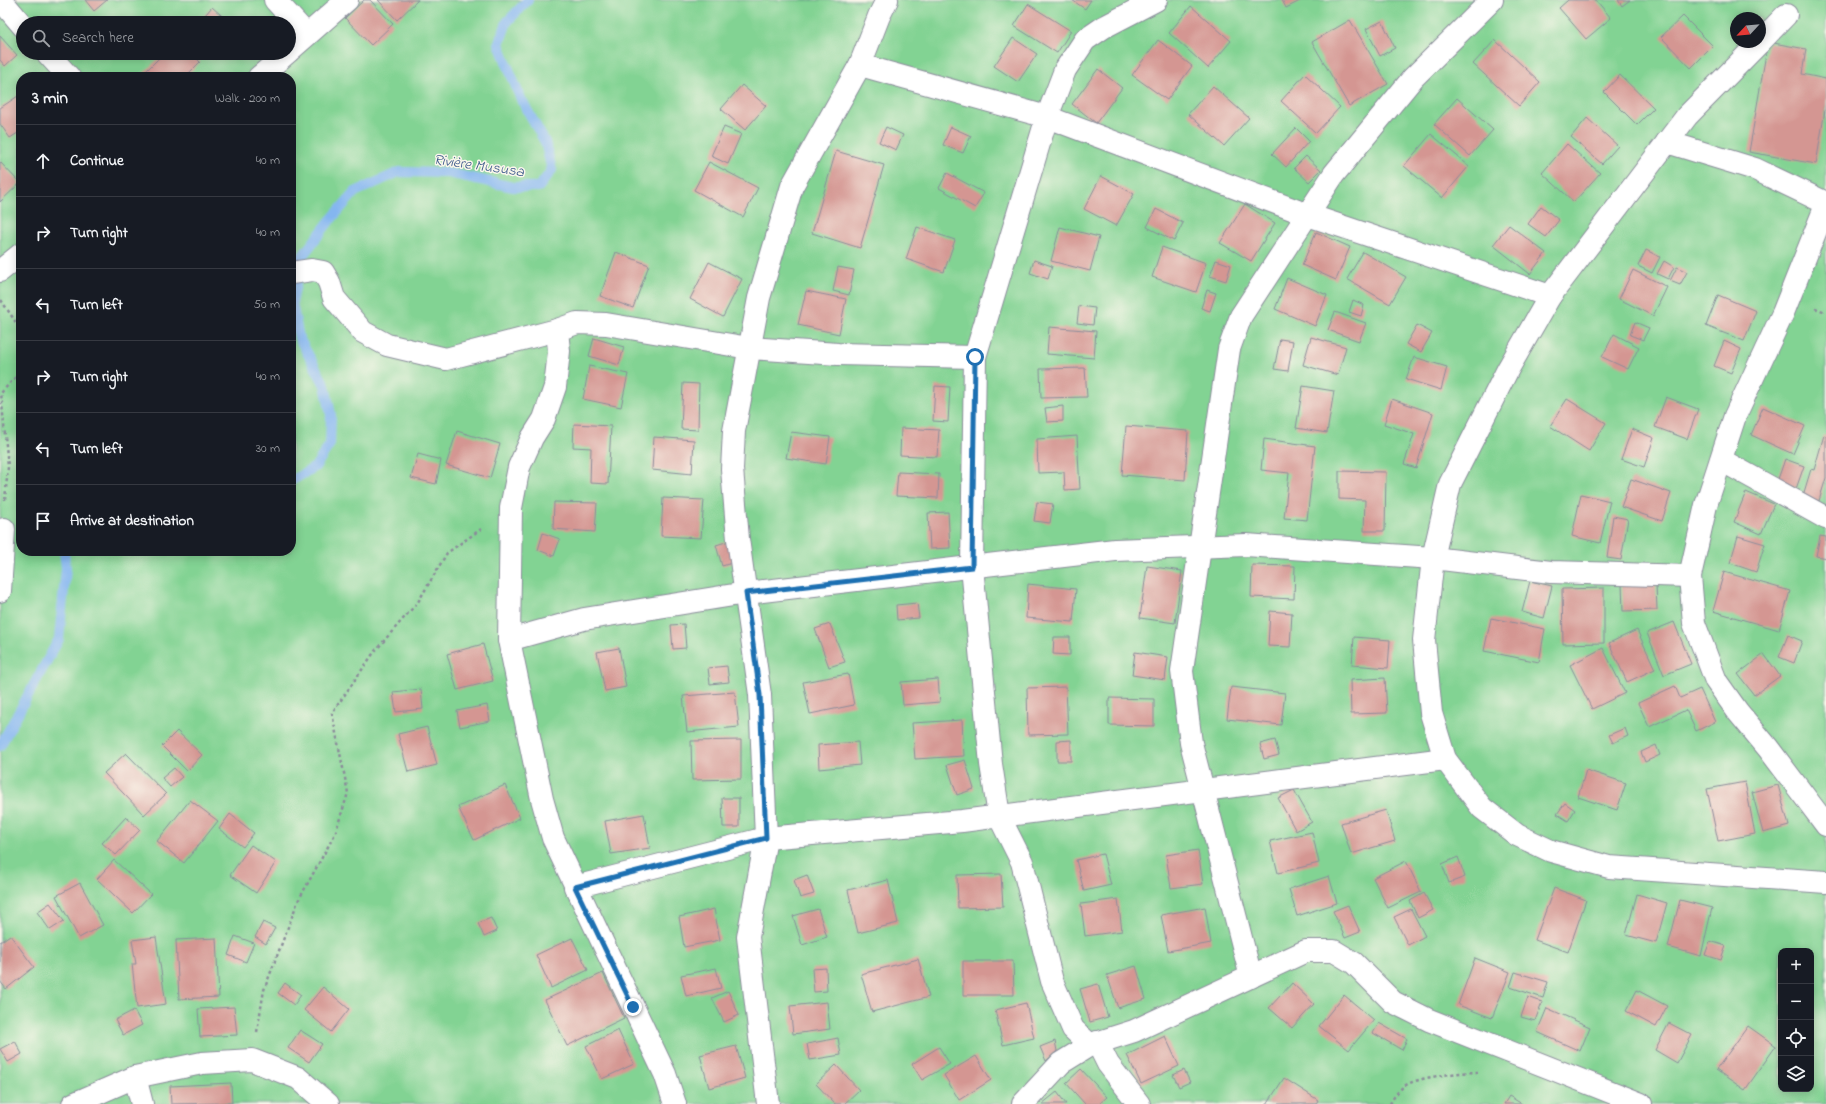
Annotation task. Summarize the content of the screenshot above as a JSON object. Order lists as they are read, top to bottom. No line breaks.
{"water":["Rivière Mususa"],"north":"bottom left","page":{"search":"Search here","heading":["3 min","Walk · 200 m"],"list":[["Continue","40 m"],["Turn right","40 m"],["Turn left","50 m"],["Turn right","40 m"],["Turn left","30 m"],"Arrive at destination"],"map_buttons":["+","−"]}}
